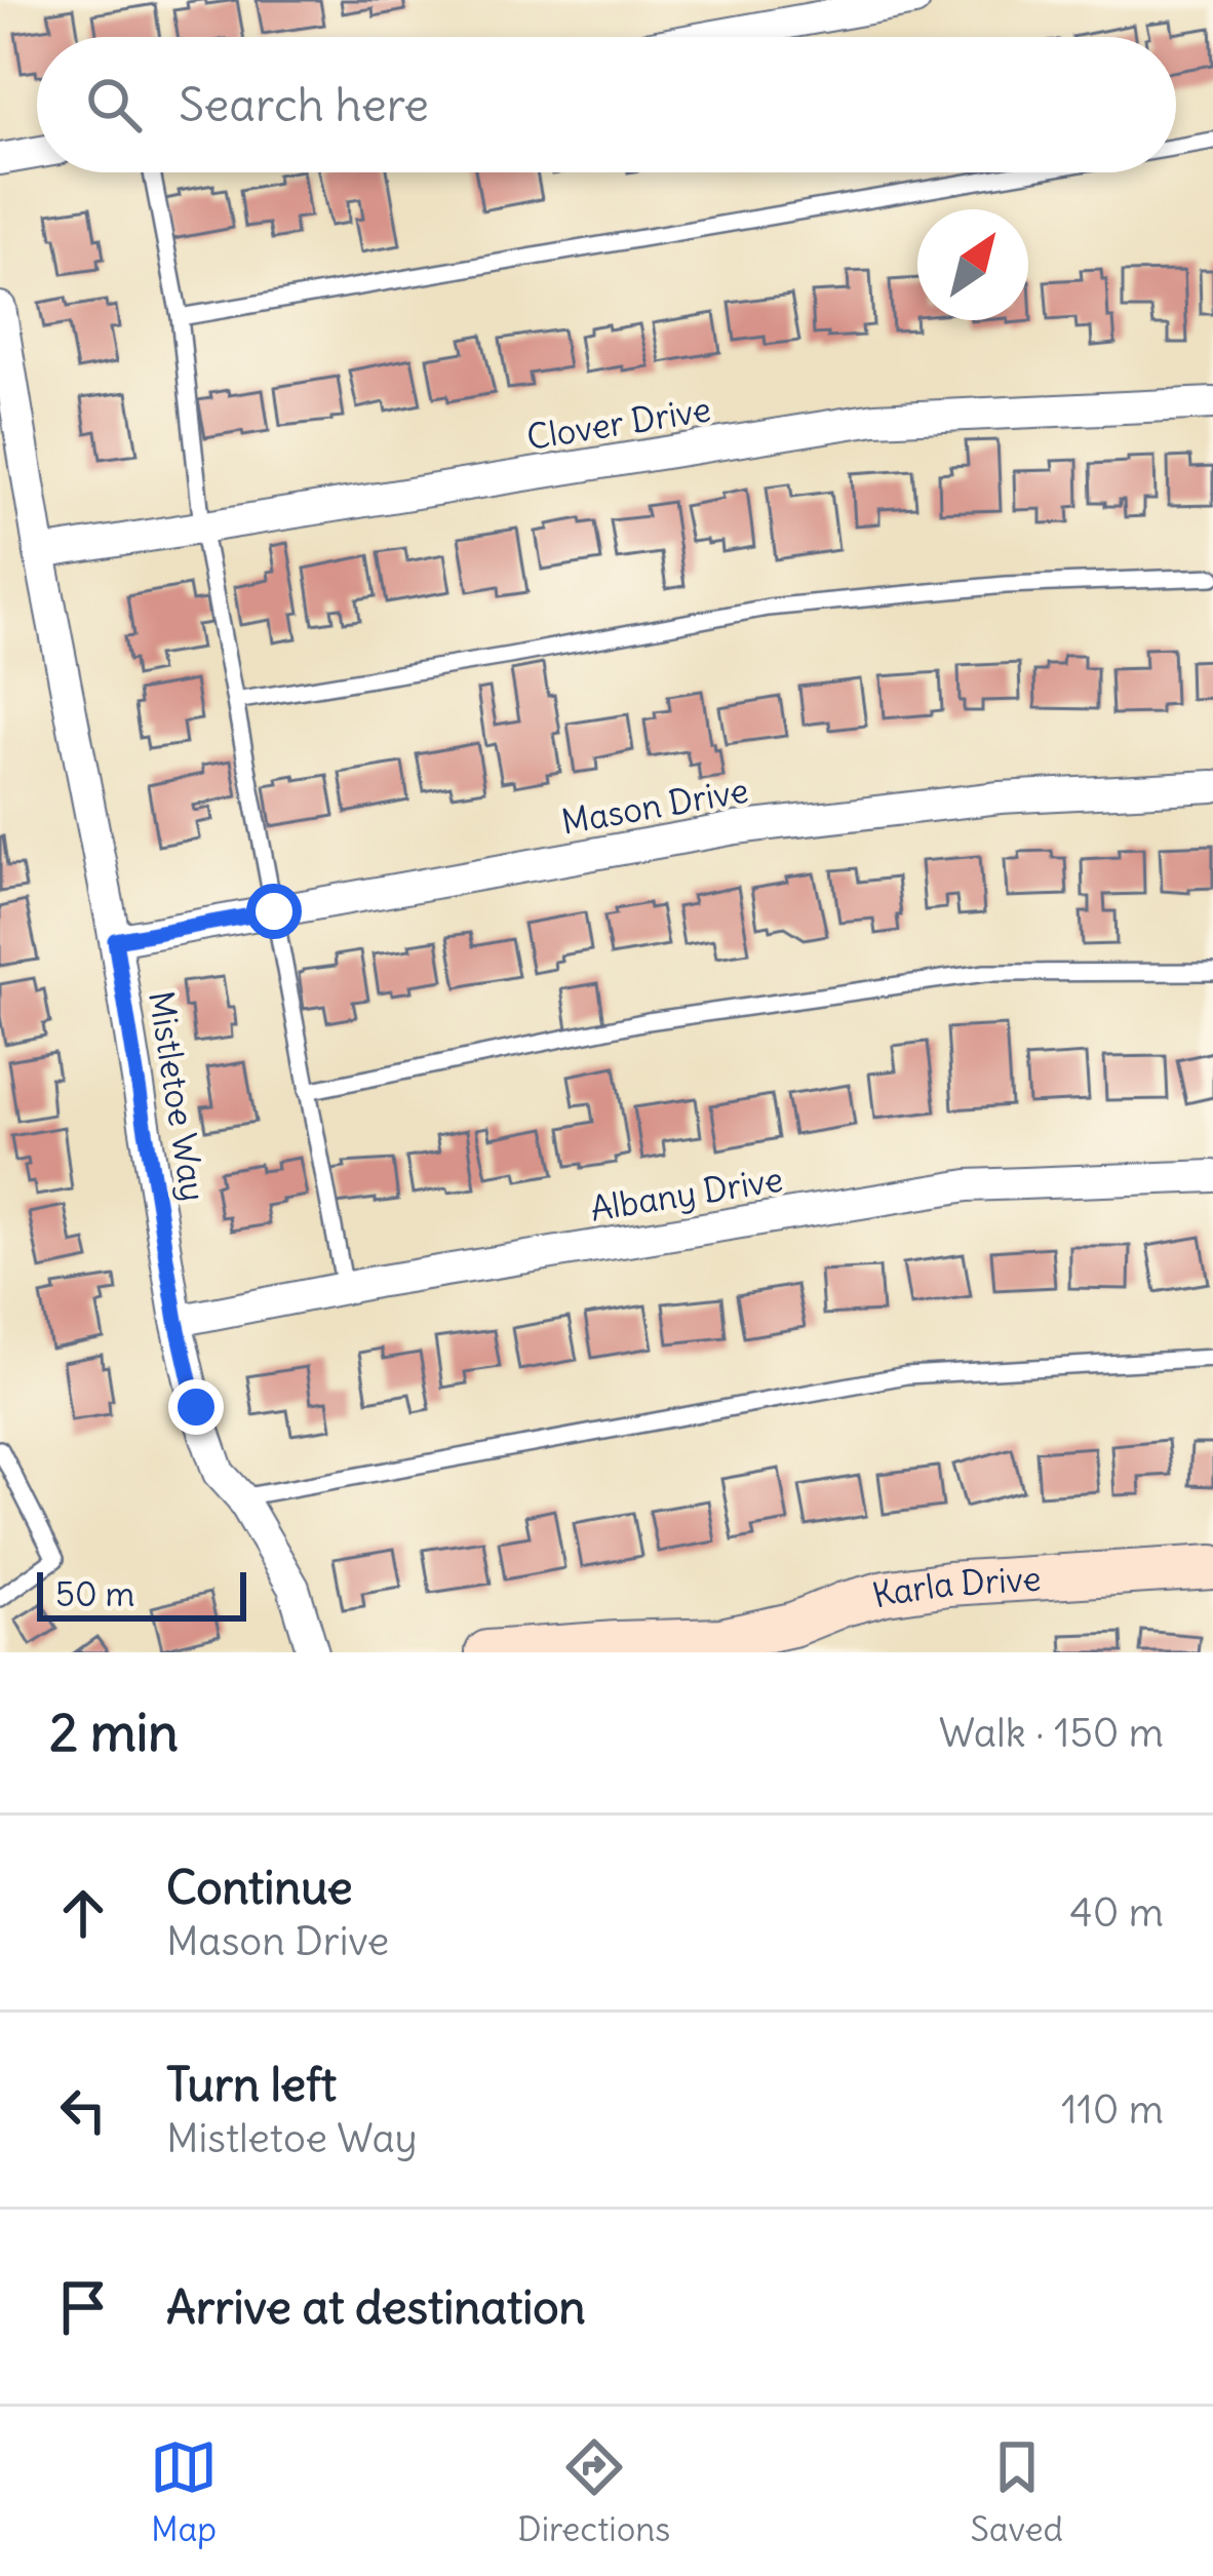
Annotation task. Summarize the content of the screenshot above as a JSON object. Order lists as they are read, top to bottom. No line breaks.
{"streets":{"street":["Clover Drive","Mason Drive","Mistletoe Way","Albany Drive","Karla Drive"]},"crossings":[["Clover Drive","Mistletoe Way"],["Mason Drive","Mistletoe Way"],["Mistletoe Way","Albany Drive"]],"scale_bar":"50 m","north":"top right","page":{"search":"Search here","scale":"50 m","heading":["2 min","Walk · 150 m"],"list":[["Continue","Mason Drive","40 m"],["Turn left","Mistletoe Way","110 m"],"Arrive at destination"],"nav":["Map","Directions","Saved"]}}
